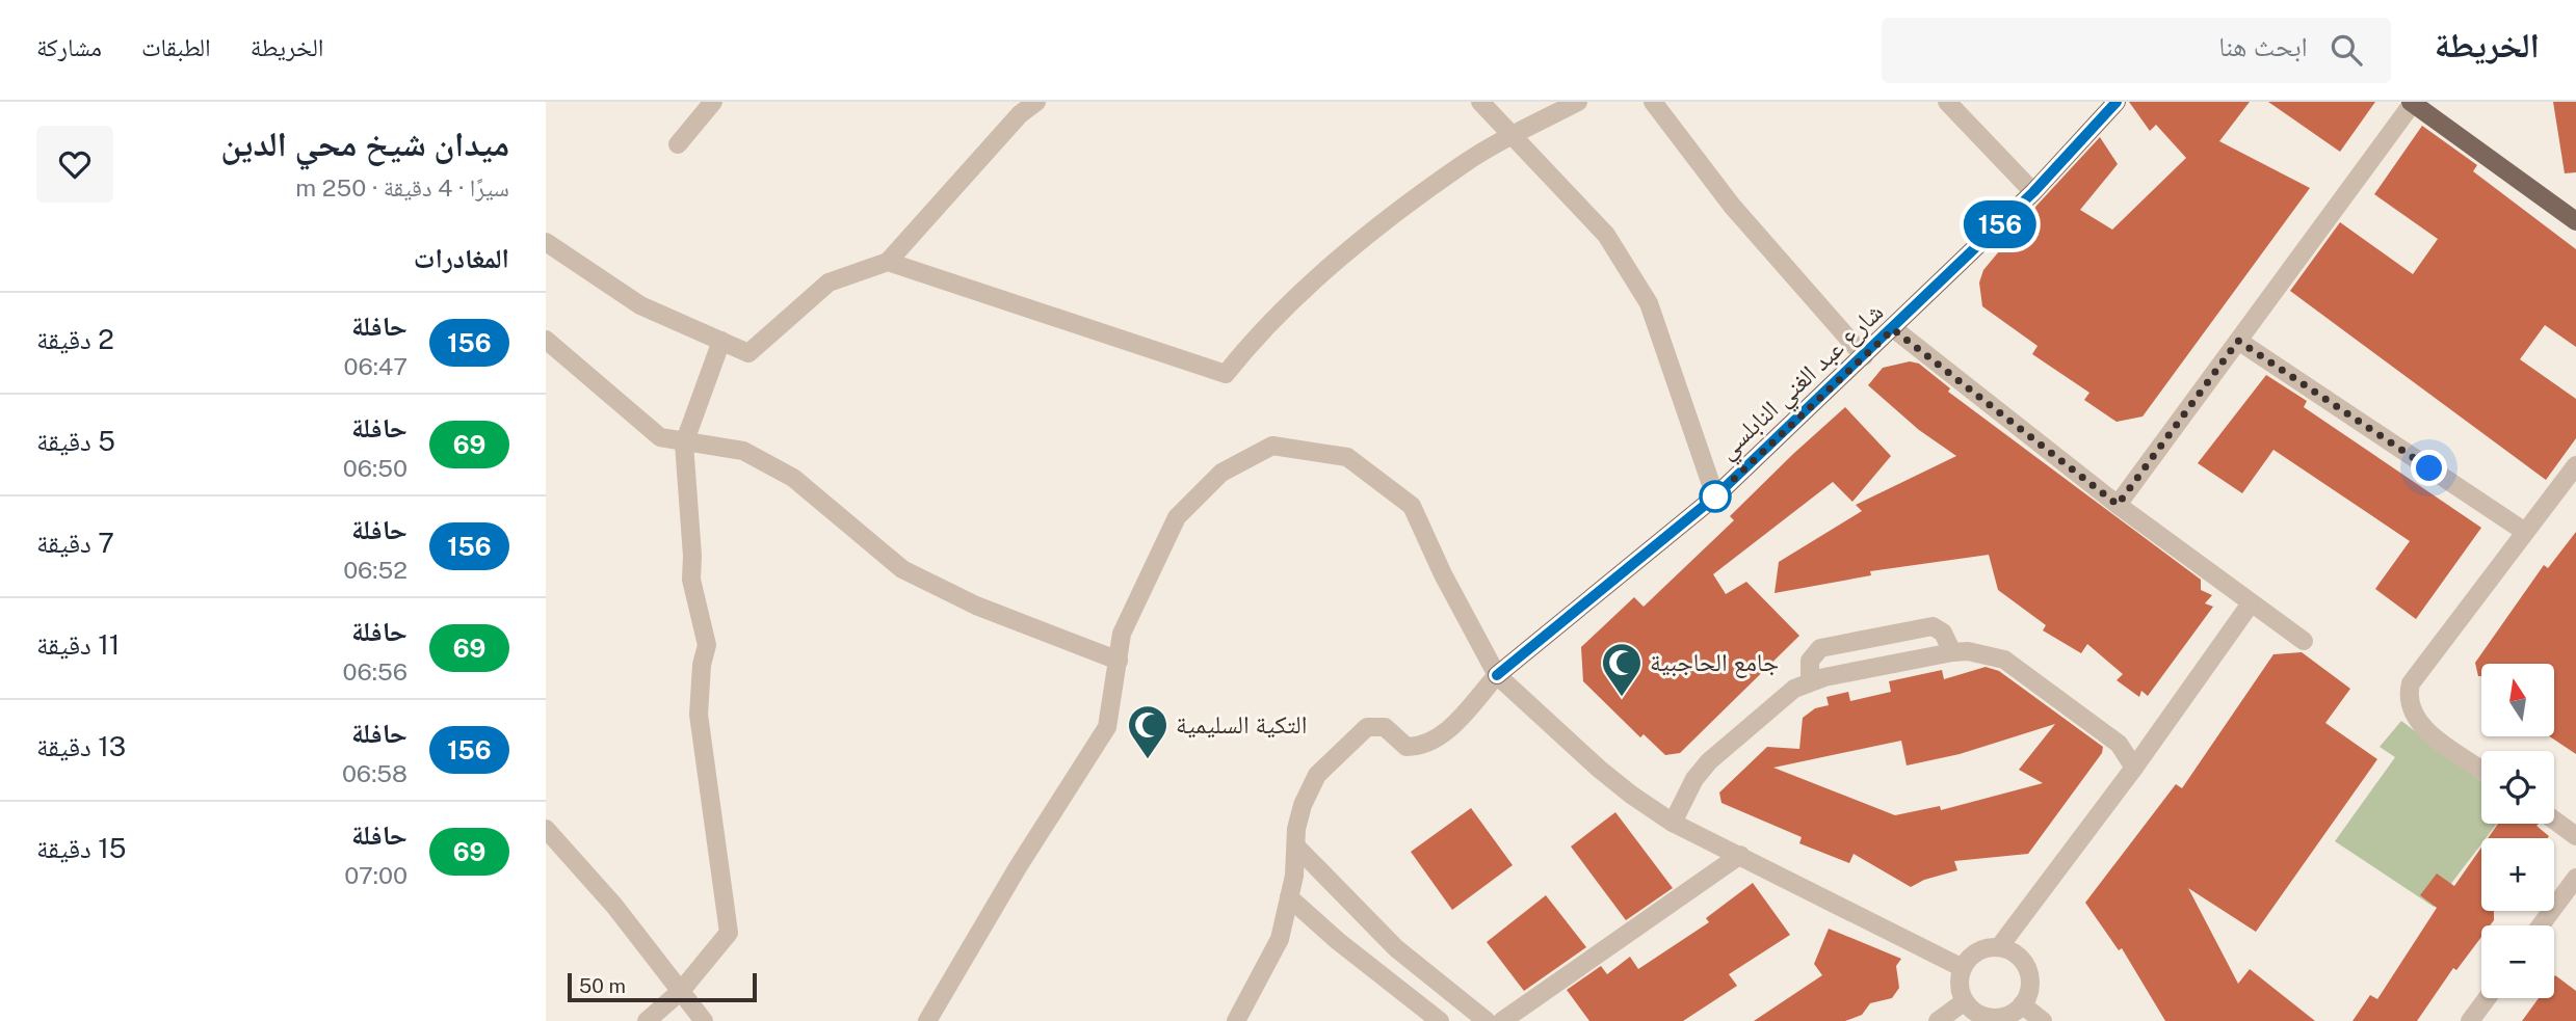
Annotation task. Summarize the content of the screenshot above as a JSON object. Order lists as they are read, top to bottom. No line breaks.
{"streets":{"main road":["شارع عبد الغني النابلسي"]},"places":{"mosque":["جامع الحاجبية","التكية السليمية"]},"lines":["bus line 156"],"scale_bar":"50 m","north":"top","page":{"header":"الخريطة","search":"ابحث هنا","nav":["الخريطة","الطبقات","مشاركة"],"on_map":"156","heading":[["ميدان شيخ محي الدين","سيرًا · 4 دقيقة · 250 m"],"المغادرات"],"list":[{"mark":"156","name":"حافلة","note":"06:47","value":"2 دقيقة"},{"mark":"69","name":"حافلة","note":"06:50","value":"5 دقيقة"},{"mark":"156","name":"حافلة","note":"06:52","value":"7 دقيقة"},{"mark":"69","name":"حافلة","note":"06:56","value":"11 دقيقة"},{"mark":"156","name":"حافلة","note":"06:58","value":"13 دقيقة"},{"mark":"69","name":"حافلة","note":"07:00","value":"15 دقيقة"}],"map_buttons":["+","−"],"scale":"50 m"}}
